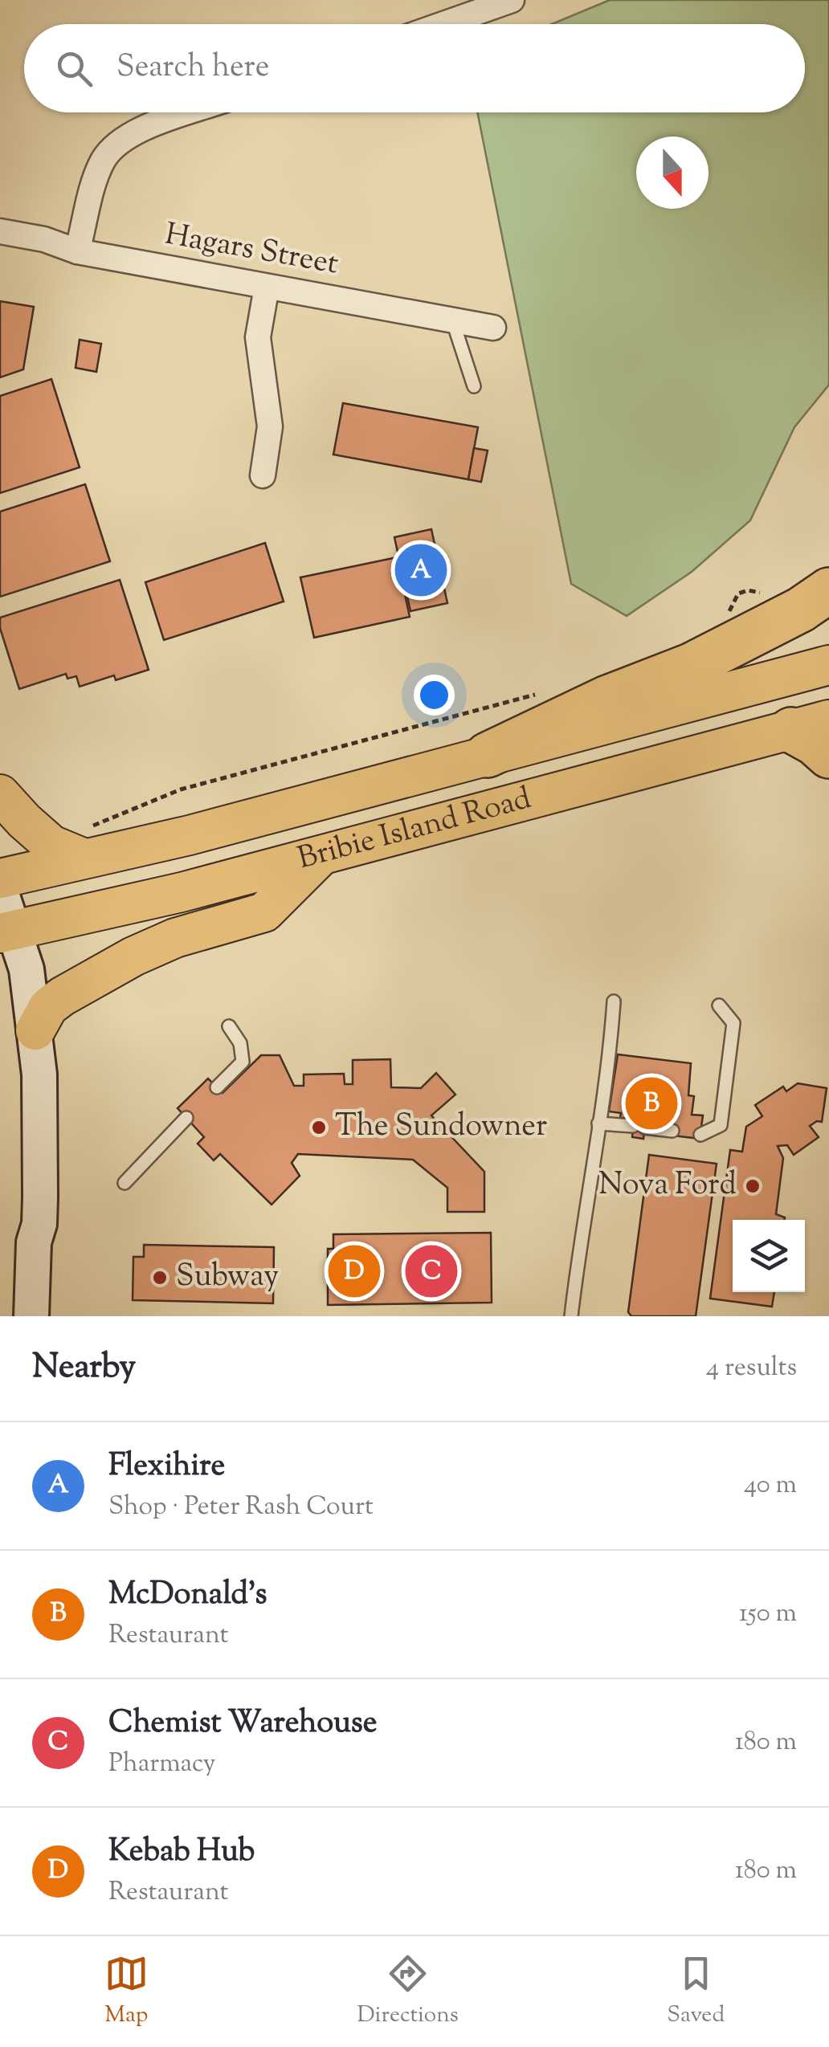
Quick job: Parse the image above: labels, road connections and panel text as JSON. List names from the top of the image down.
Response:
{
  "streets": {
    "main road": ["Bribie Island Road"],
    "street": ["Hagars Street"]
  },
  "places": ["The Sundowner", "Nova Ford", "Subway"],
  "north": "bottom",
  "page": {
    "search": "Search here",
    "pins": [
      "A",
      "B",
      "C",
      "D"
    ],
    "heading": ["Nearby", "4 results"],
    "list": [
      {
        "mark": "A",
        "name": "Flexihire",
        "note": "Shop · Peter Rash Court",
        "value": "40 m"
      },
      {
        "mark": "B",
        "name": "McDonald's",
        "note": "Restaurant",
        "value": "150 m"
      },
      {
        "mark": "C",
        "name": "Chemist Warehouse",
        "note": "Pharmacy",
        "value": "180 m"
      },
      {
        "mark": "D",
        "name": "Kebab Hub",
        "note": "Restaurant",
        "value": "180 m"
      }
    ],
    "nav": ["Map", "Directions", "Saved"]
  }
}
